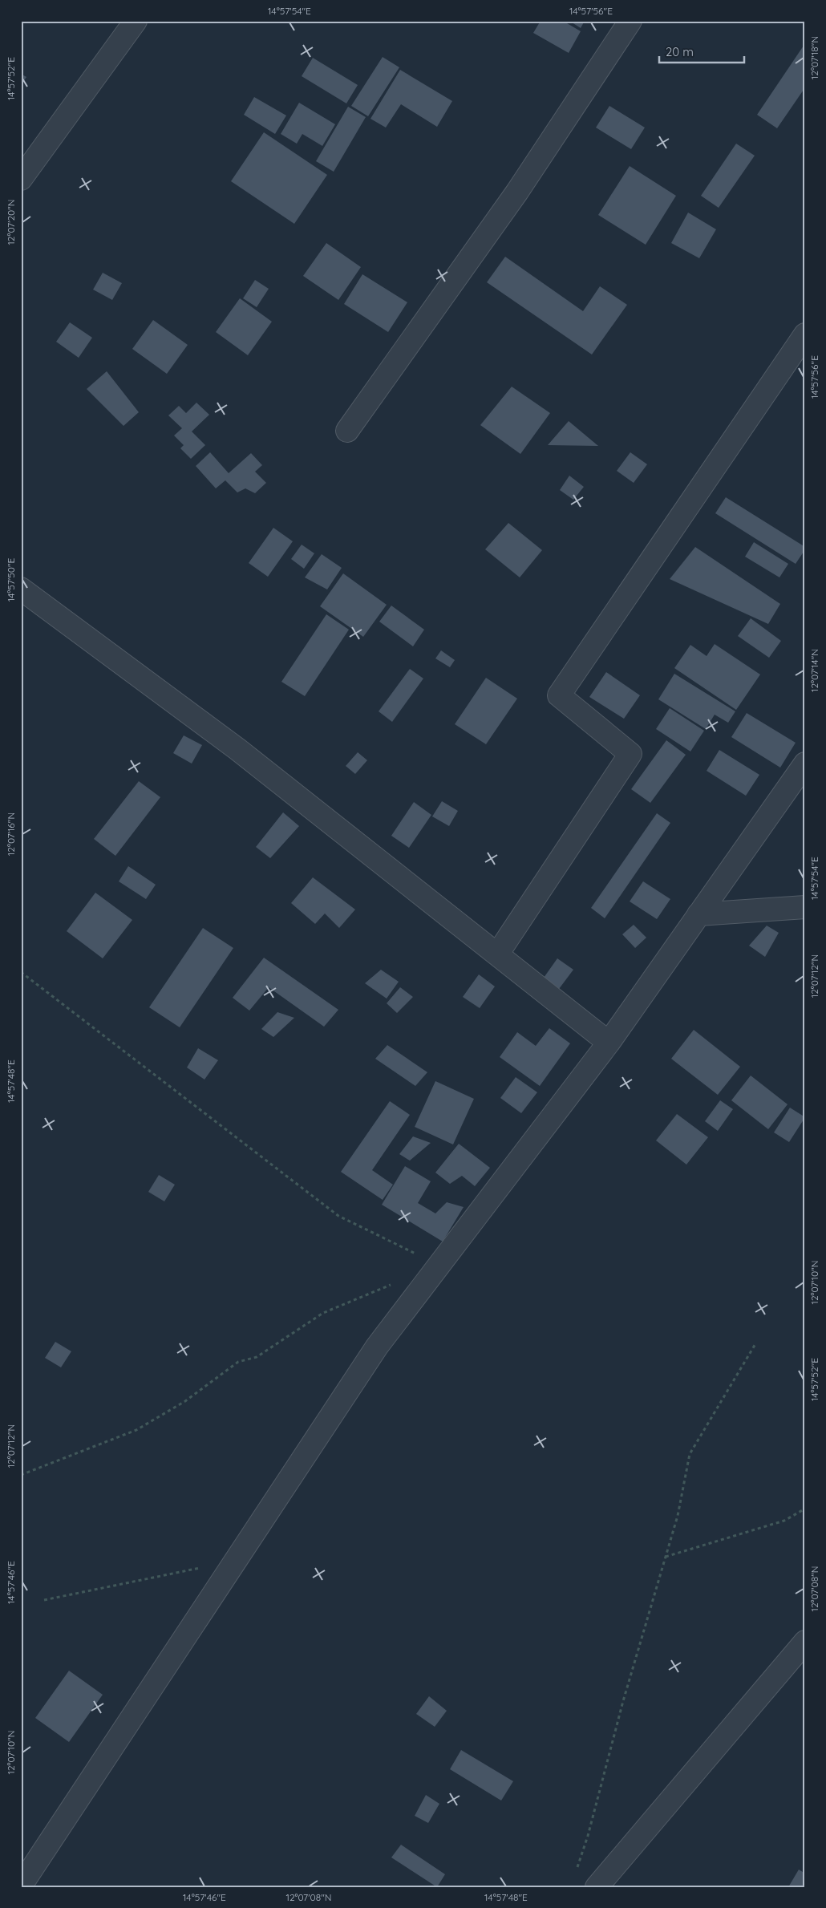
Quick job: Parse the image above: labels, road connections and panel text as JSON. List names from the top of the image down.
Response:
{
  "scale_bar": "20 m",
  "coordinates": [
    "14°57'54\"E",
    "14°57'56\"E",
    "12°07'18\"N",
    "14°57'52\"E",
    "12°07'20\"N",
    "14°57'50\"E",
    "12°07'14\"N",
    "12°07'16\"N",
    "12°07'12\"N",
    "14°57'48\"E",
    "12°07'10\"N",
    "14°57'46\"E",
    "12°07'08\"N"
  ]
}
